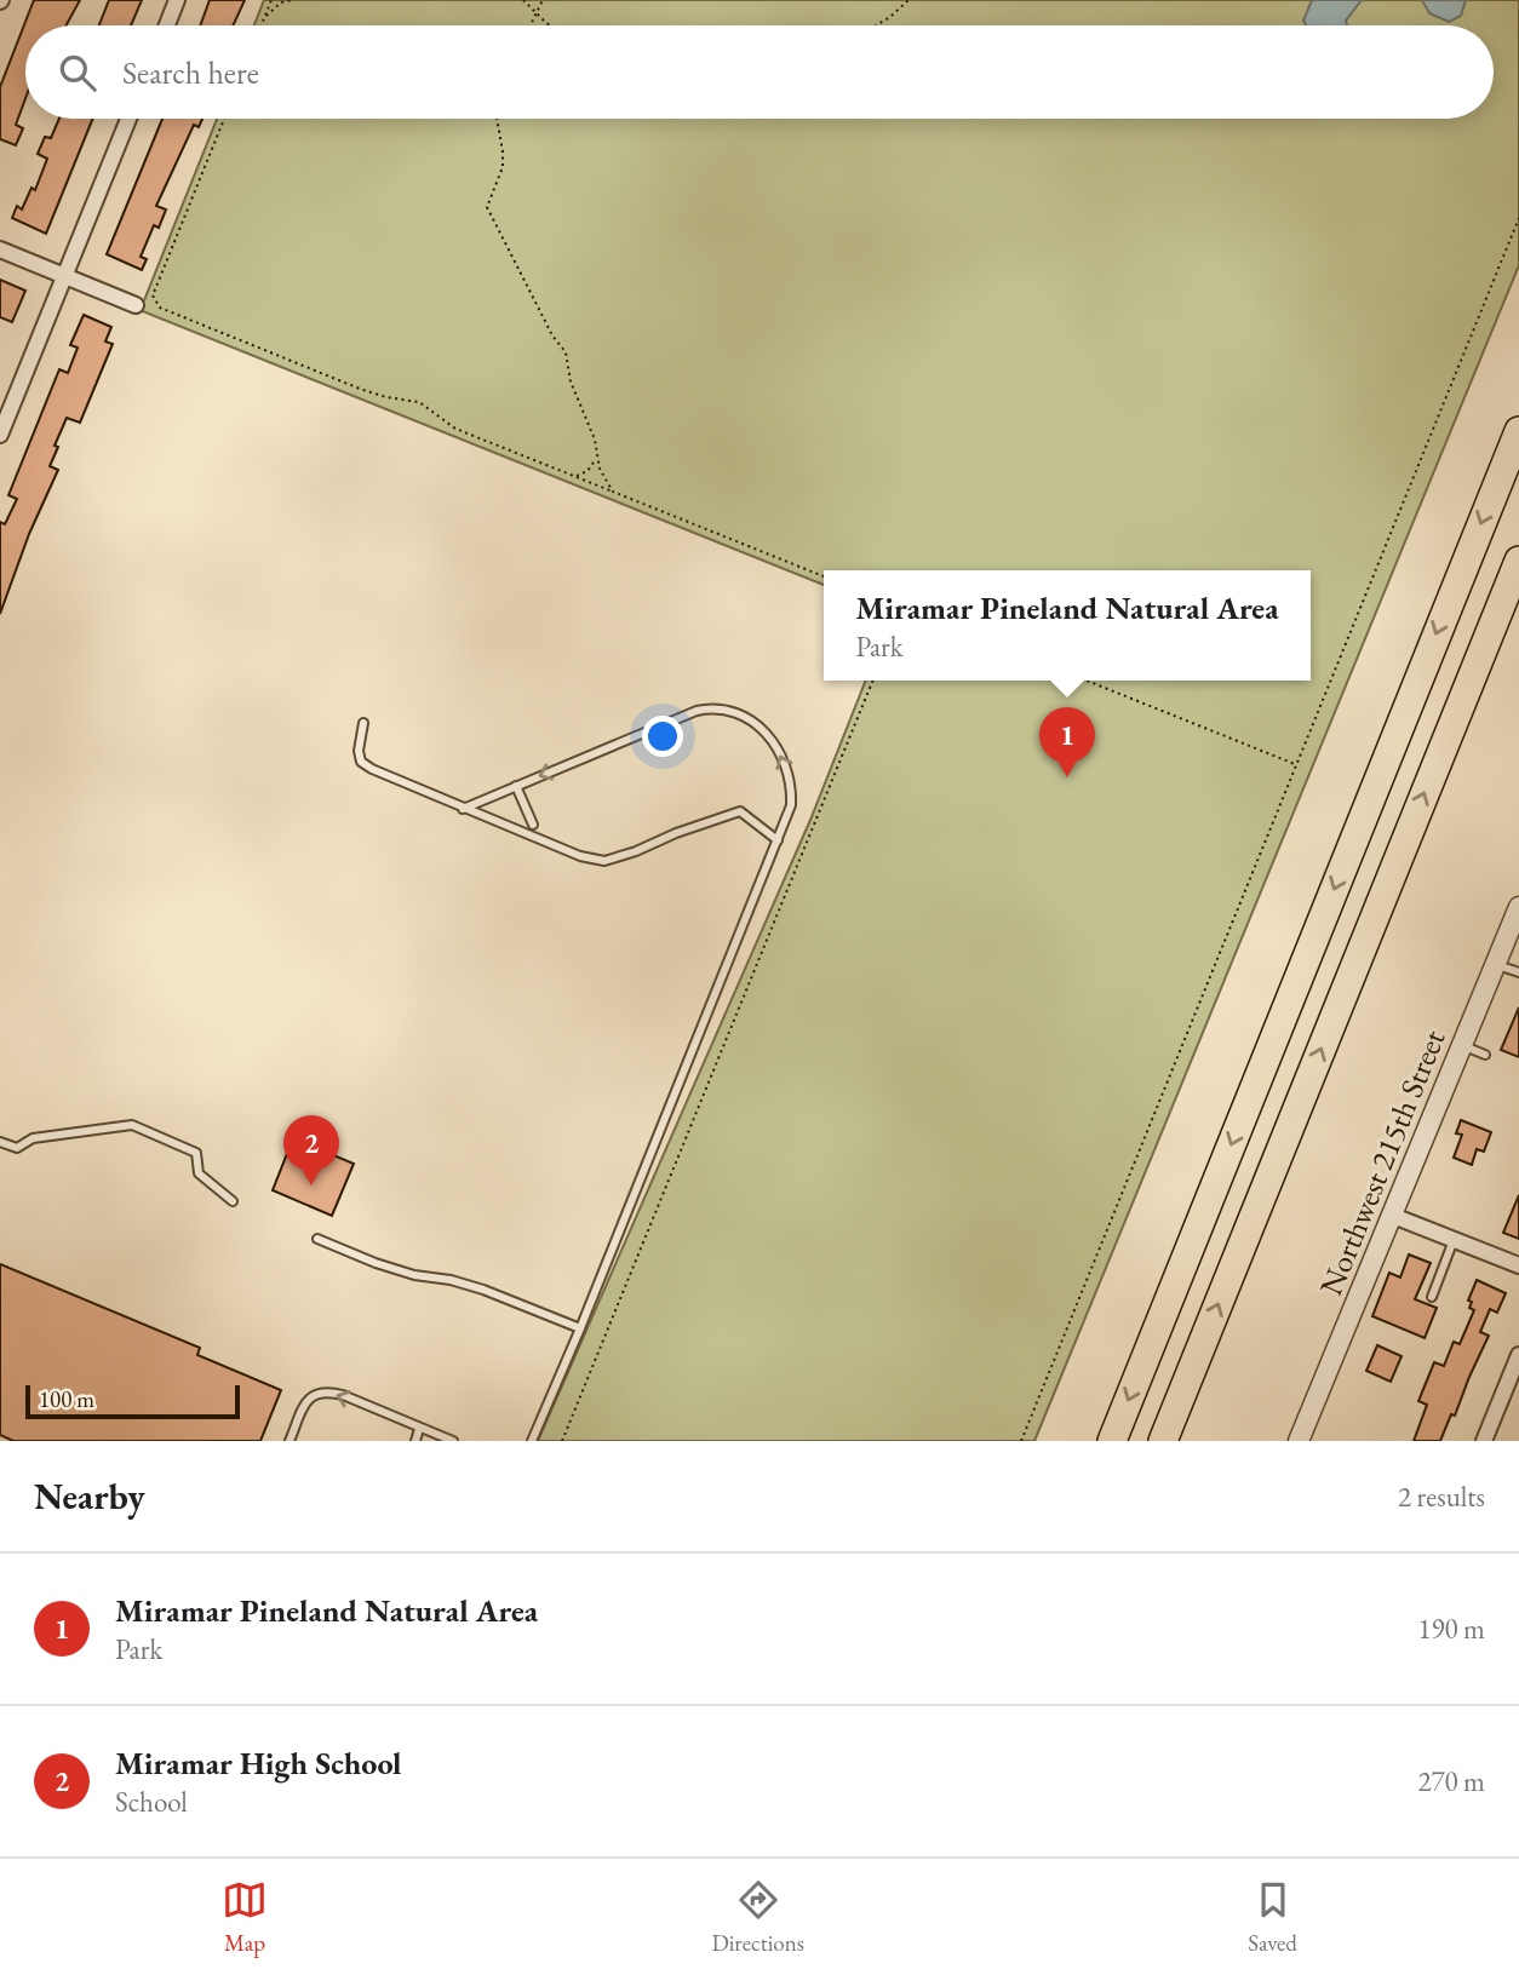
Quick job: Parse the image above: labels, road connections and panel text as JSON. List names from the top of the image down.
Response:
{
  "streets": {
    "street": ["Northwest 215th Street"]
  },
  "scale_bar": "100 m",
  "page": {
    "search": "Search here",
    "popup": ["Miramar Pineland Natural Area", "Park"],
    "pins": ["1", "2"],
    "scale": "100 m",
    "heading": ["Nearby", "2 results"],
    "list": [
      {
        "mark": "1",
        "name": "Miramar Pineland Natural Area",
        "note": "Park",
        "value": "190 m"
      },
      {
        "mark": "2",
        "name": "Miramar High School",
        "note": "School",
        "value": "270 m"
      }
    ],
    "nav": ["Map", "Directions", "Saved"]
  }
}
